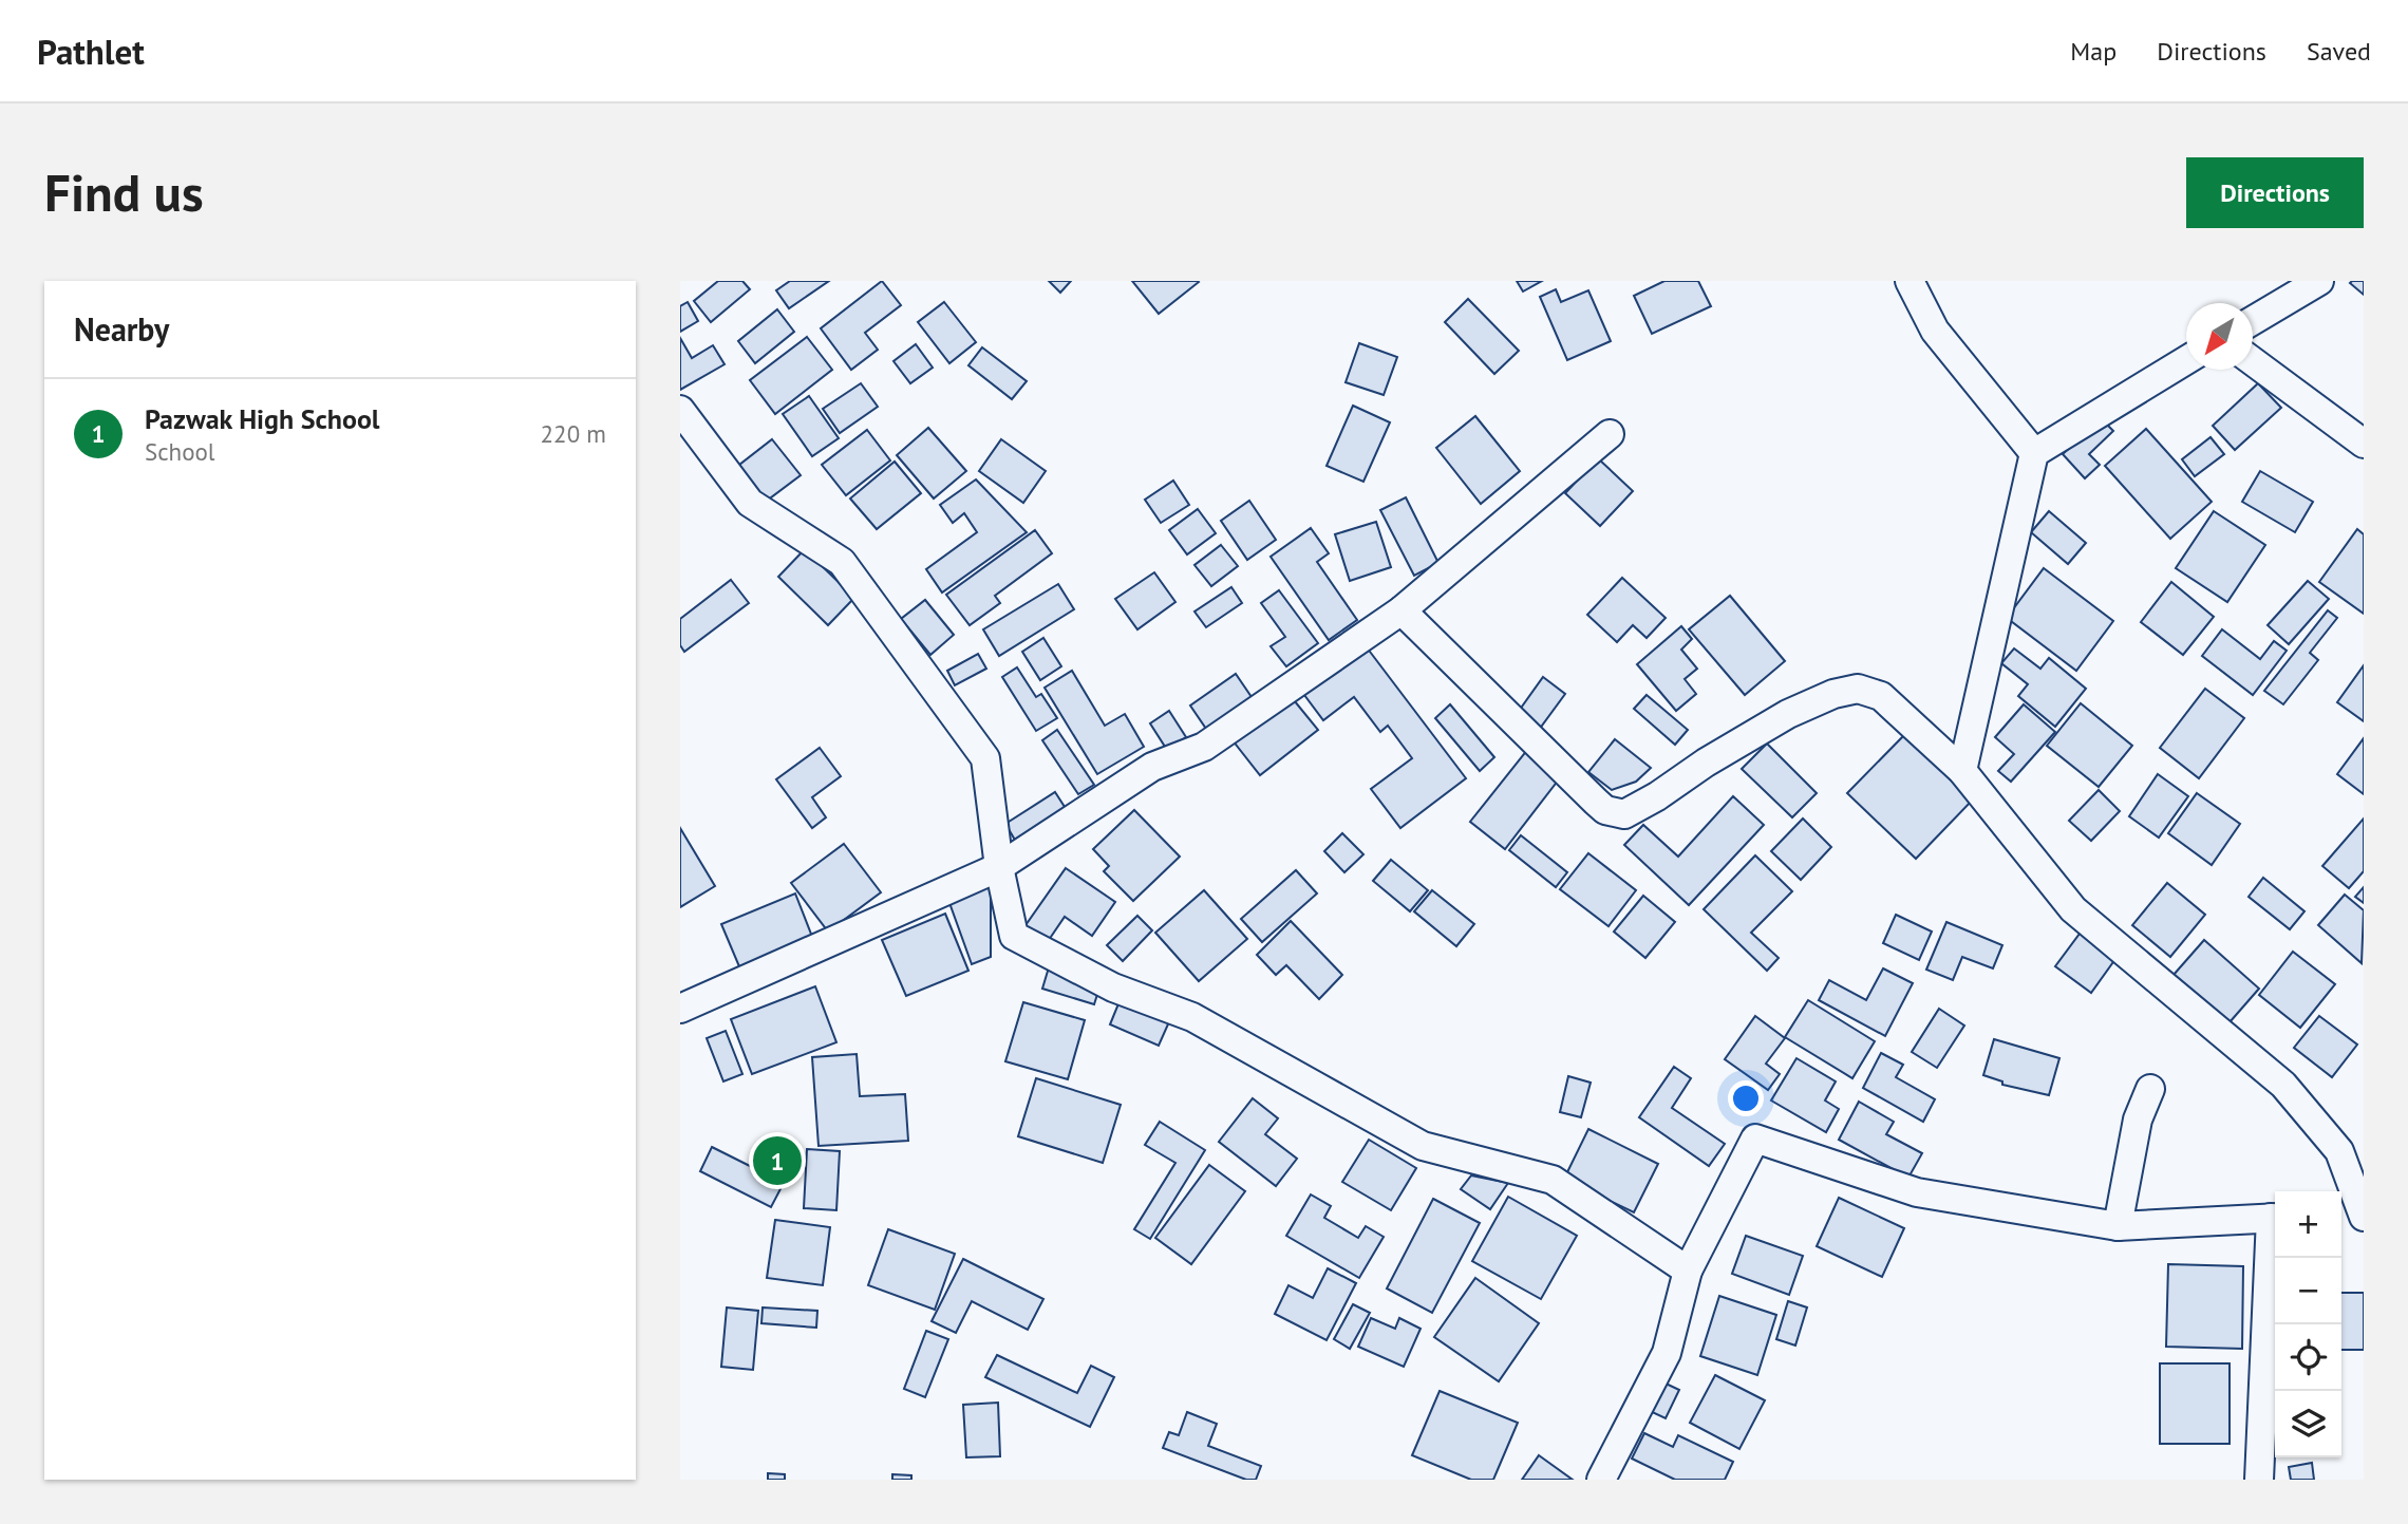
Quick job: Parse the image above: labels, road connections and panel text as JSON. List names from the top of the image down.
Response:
{
  "north": "bottom left",
  "page": {
    "header": "Pathlet",
    "nav": ["Map", "Directions", "Saved"],
    "buttons": "Directions",
    "title": "Find us",
    "heading": "Nearby",
    "list": [
      {
        "mark": "1",
        "name": "Pazwak High School",
        "note": "School",
        "value": "220 m"
      }
    ],
    "pins": "1",
    "map_buttons": ["+", "−"]
  }
}
